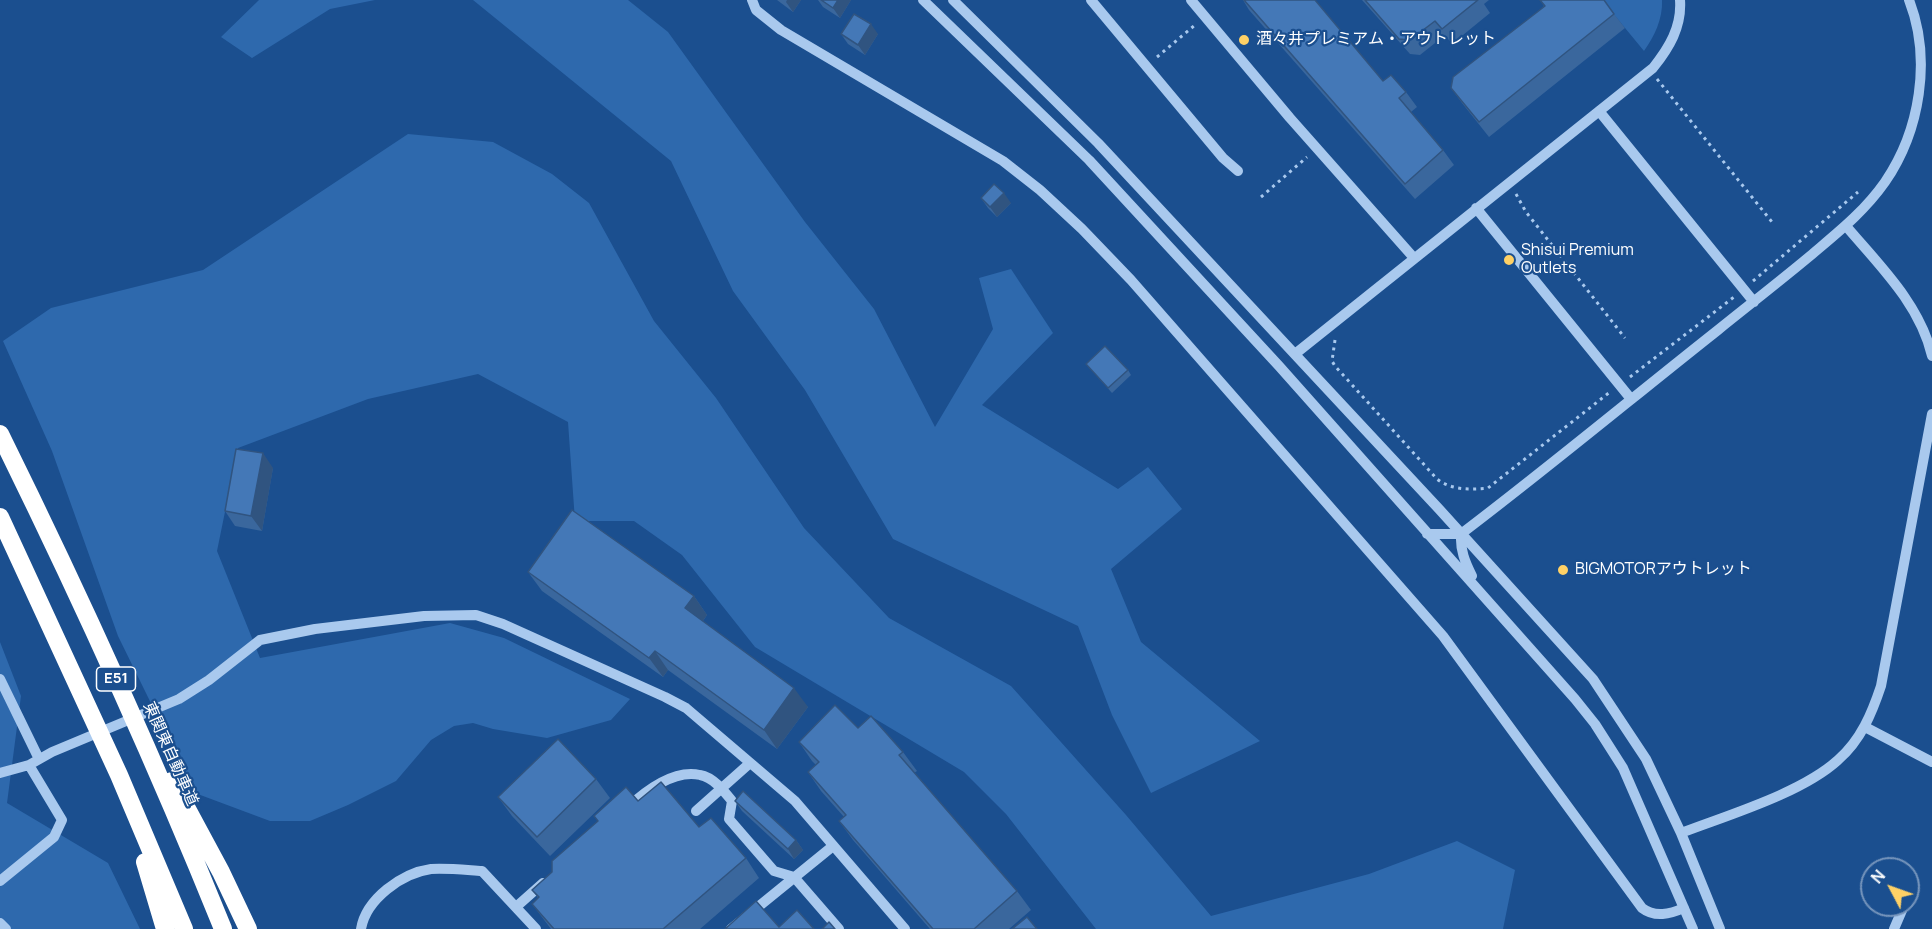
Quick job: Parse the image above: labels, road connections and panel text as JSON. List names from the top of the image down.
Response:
{
  "streets": {
    "highway": ["E51", "東関東自動車道"]
  },
  "places": ["酒々井プレミアム・アウトレット", "Shisui Premium Outlets", "BIGMOTORアウトレット"],
  "north": "top left"
}
